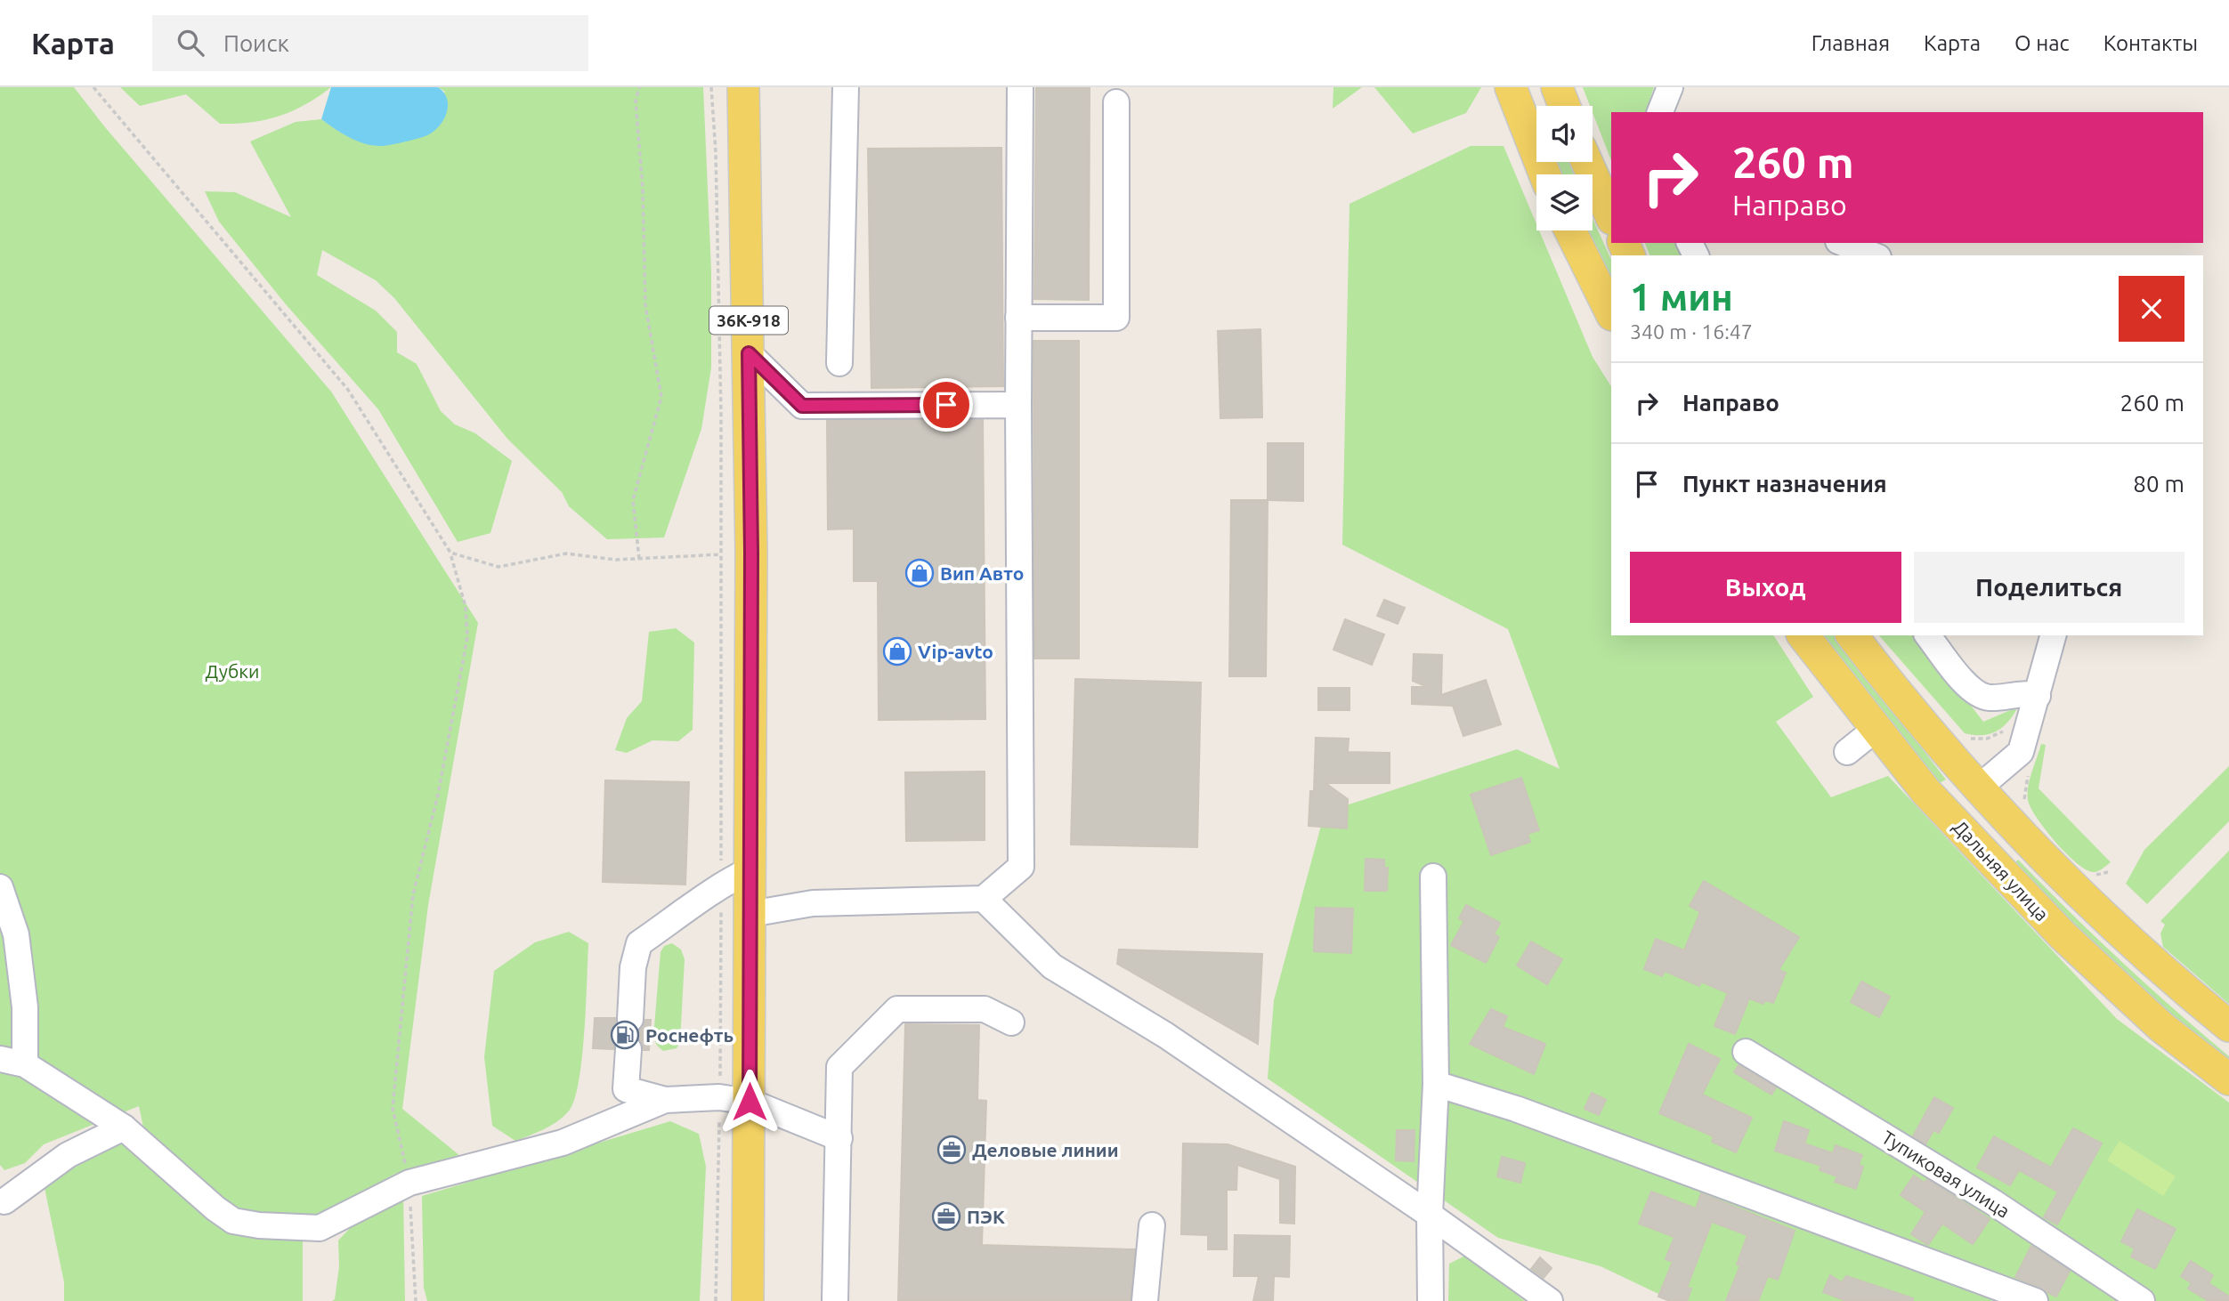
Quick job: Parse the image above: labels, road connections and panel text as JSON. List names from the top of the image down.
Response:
{
  "streets": {
    "main road": ["36К-918", "Дальняя улица"],
    "street": ["Тупиковая улица"]
  },
  "parks": ["Дубки"],
  "places": {
    "shop": ["Вип Авто", "Vip-avto"],
    "fuel station": ["Роснефть"],
    "office": ["Деловые линии", "ПЭК"]
  },
  "page": {
    "header": "Карта",
    "search": "Поиск",
    "nav": [
      "Главная",
      "Карта",
      "О нас",
      "Контакты"
    ],
    "turn": ["260 m", "Направо"],
    "heading": ["1 мин", "340 m · 16:47"],
    "list": [
      {
        "name": "Направо",
        "value": "260 m"
      },
      {
        "name": "Пункт назначения",
        "value": "80 m"
      }
    ],
    "buttons": ["Выход", "Поделиться"]
  }
}
